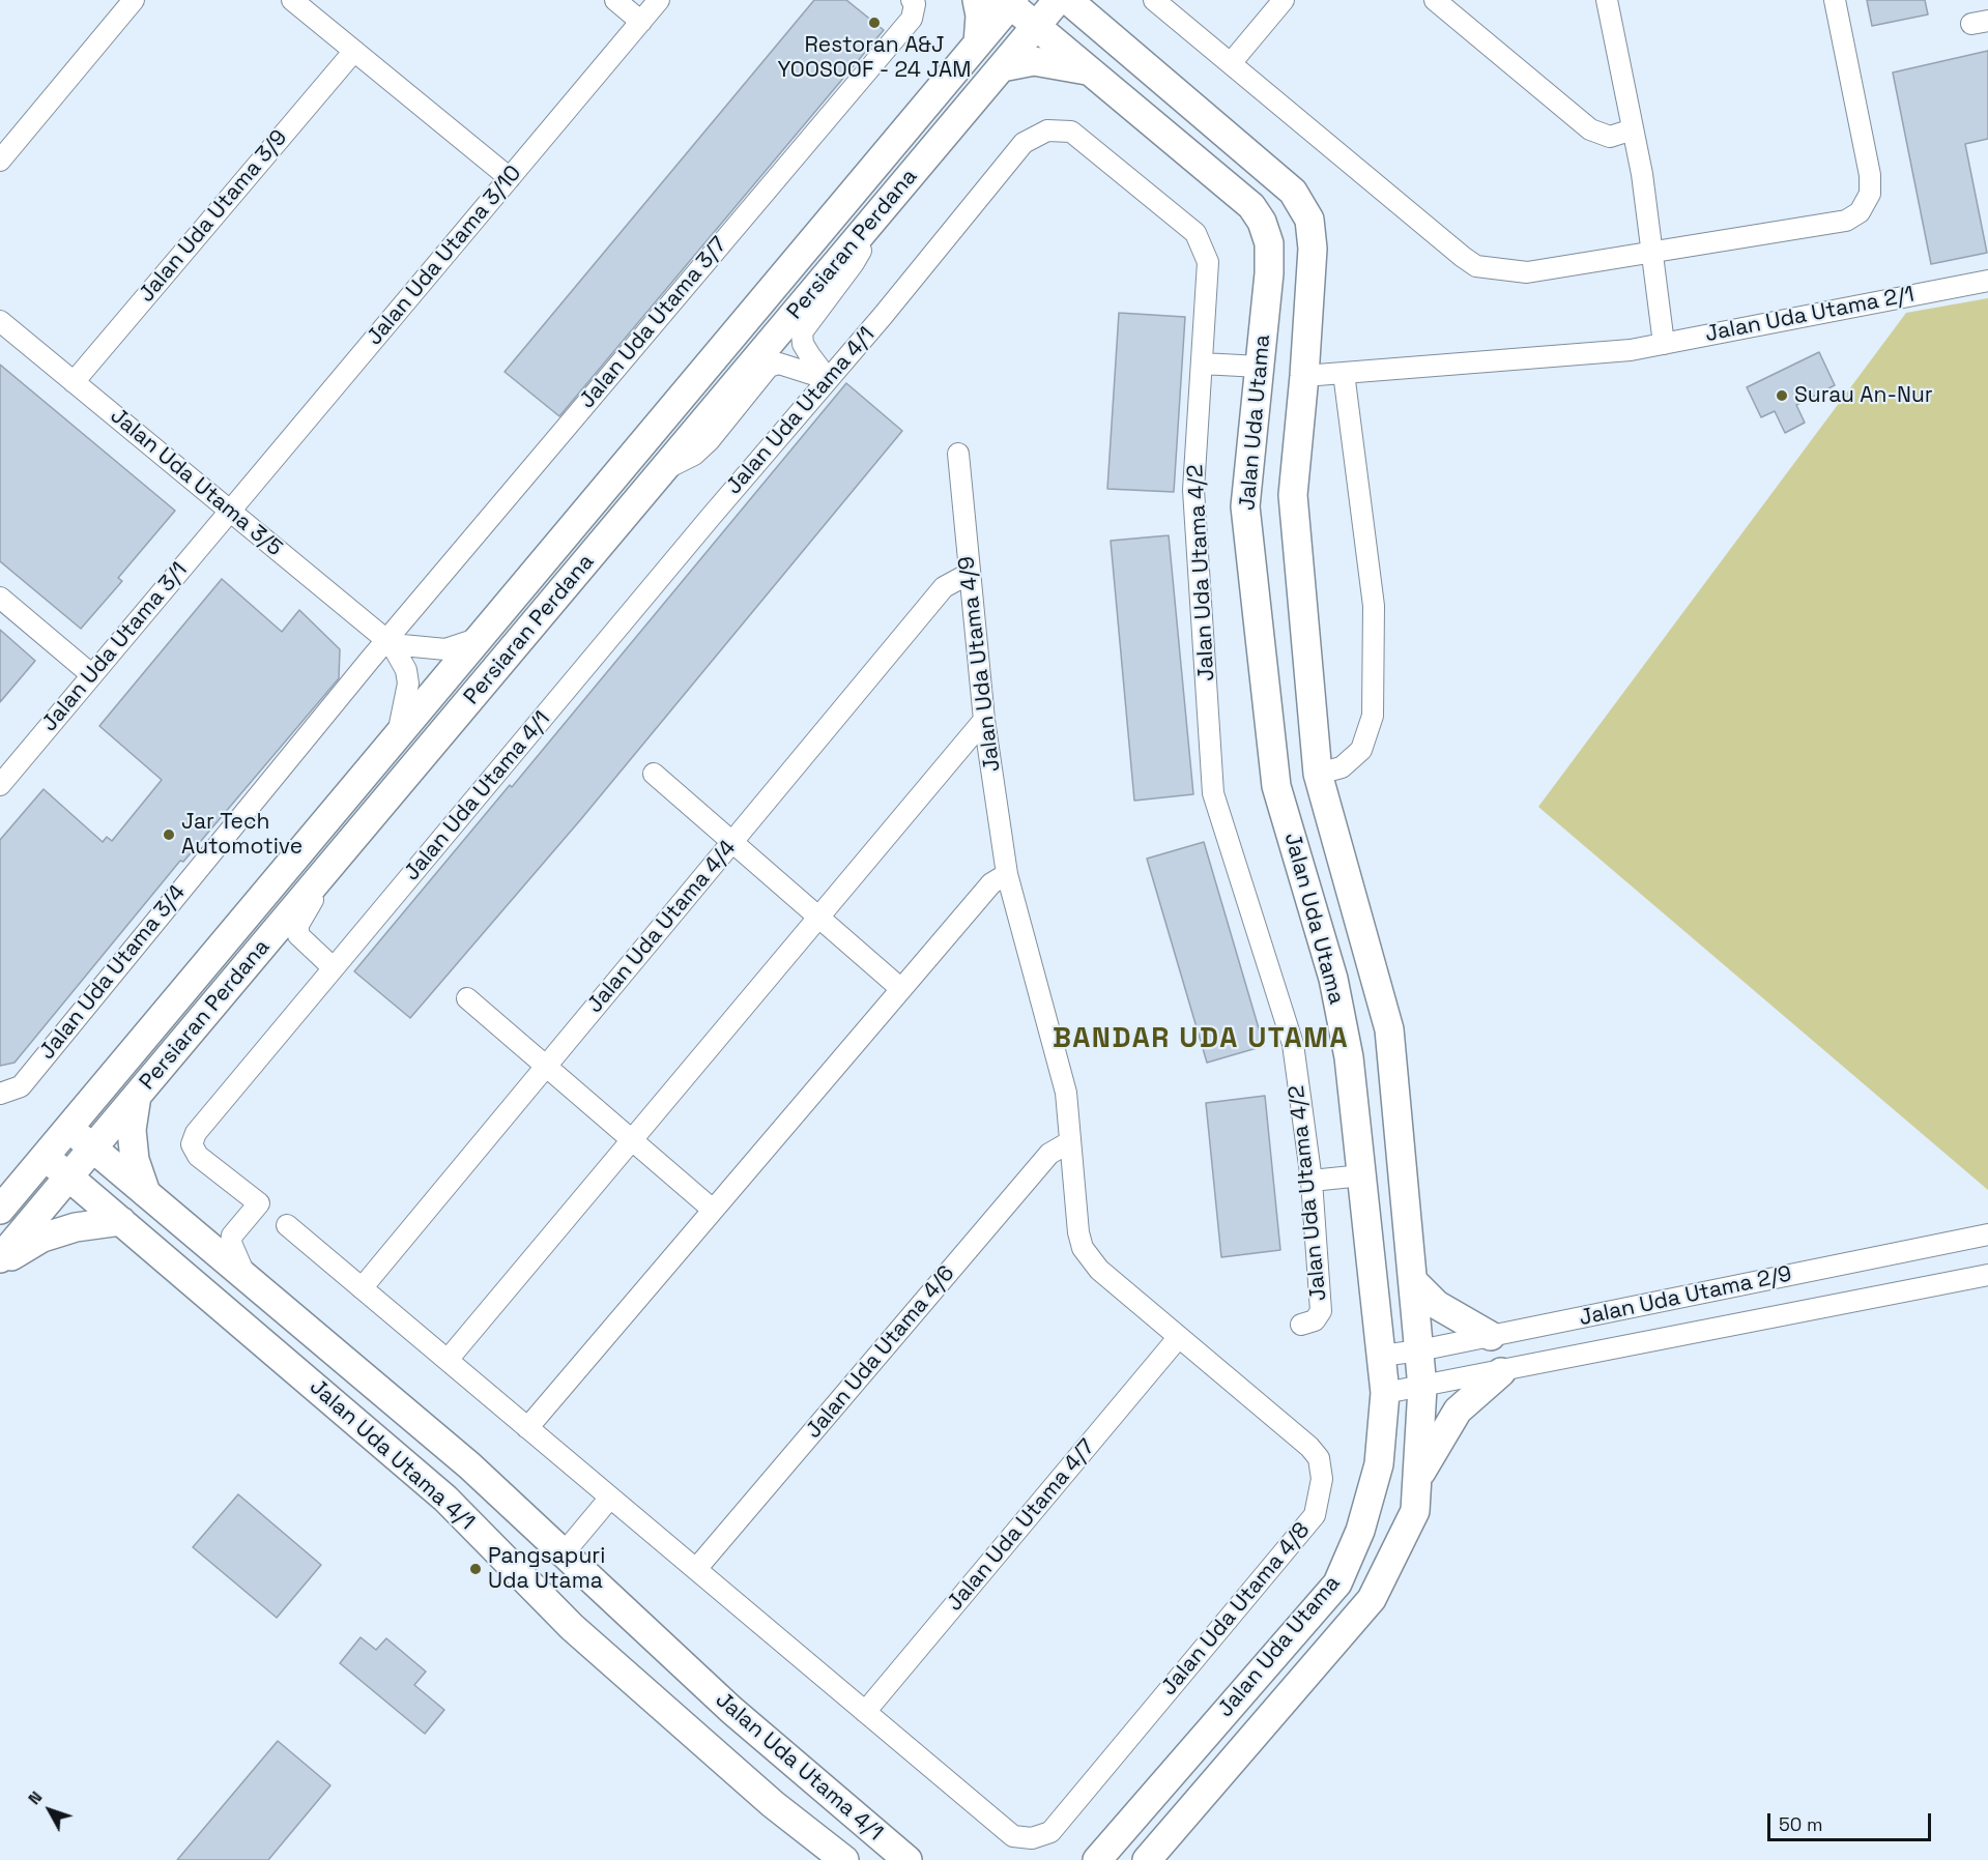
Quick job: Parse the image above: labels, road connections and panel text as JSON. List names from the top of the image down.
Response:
{
  "streets": {
    "street": [
      "Jalan Uda Utama 3/9",
      "Persiaran Perdana",
      "Jalan Uda Utama 3/10",
      "Jalan Uda Utama 2/1",
      "Jalan Uda Utama 3/7",
      "Jalan Uda Utama 4/1",
      "Jalan Uda Utama",
      "Jalan Uda Utama 3/5",
      "Jalan Uda Utama 4/2",
      "Jalan Uda Utama 3/1",
      "Jalan Uda Utama 4/9",
      "Jalan Uda Utama 4/4",
      "Jalan Uda Utama 3/4",
      "Jalan Uda Utama 2/9",
      "Jalan Uda Utama 4/6",
      "Jalan Uda Utama 4/7",
      "Jalan Uda Utama 4/8"
    ]
  },
  "crossings": [
    ["Jalan Uda Utama 3/9", "Jalan Uda Utama 3/5"],
    ["Persiaran Perdana", "Jalan Uda Utama 4/1"],
    ["Persiaran Perdana", "Jalan Uda Utama"],
    ["Jalan Uda Utama 3/10", "Jalan Uda Utama 3/5"],
    ["Jalan Uda Utama 3/10", "Jalan Uda Utama 3/1"],
    ["Jalan Uda Utama 2/1", "Jalan Uda Utama"],
    ["Jalan Uda Utama 3/7", "Jalan Uda Utama 3/5"],
    ["Jalan Uda Utama 3/7", "Jalan Uda Utama 3/4"],
    ["Jalan Uda Utama 4/1", "Jalan Uda Utama 4/2"],
    ["Jalan Uda Utama", "Jalan Uda Utama 2/9"],
    ["Jalan Uda Utama 3/5", "Jalan Uda Utama 3/1"],
    ["Jalan Uda Utama 3/5", "Jalan Uda Utama 3/4"],
    ["Jalan Uda Utama 4/9", "Jalan Uda Utama 4/4"],
    ["Jalan Uda Utama 4/9", "Jalan Uda Utama 4/6"],
    ["Jalan Uda Utama 4/9", "Jalan Uda Utama 4/7"],
    ["Jalan Uda Utama 4/9", "Jalan Uda Utama 4/8"],
    ["Jalan Uda Utama 4/7", "Jalan Uda Utama 4/8"]
  ],
  "districts": ["BANDAR UDA UTAMA"],
  "places": [
    "Restoran A&J YOOSOOF - 24 JAM",
    "Surau An-Nur",
    "Jar Tech Automotive",
    "Pangsapuri Uda Utama"
  ],
  "scale_bar": "50 m",
  "north": "top left"
}
